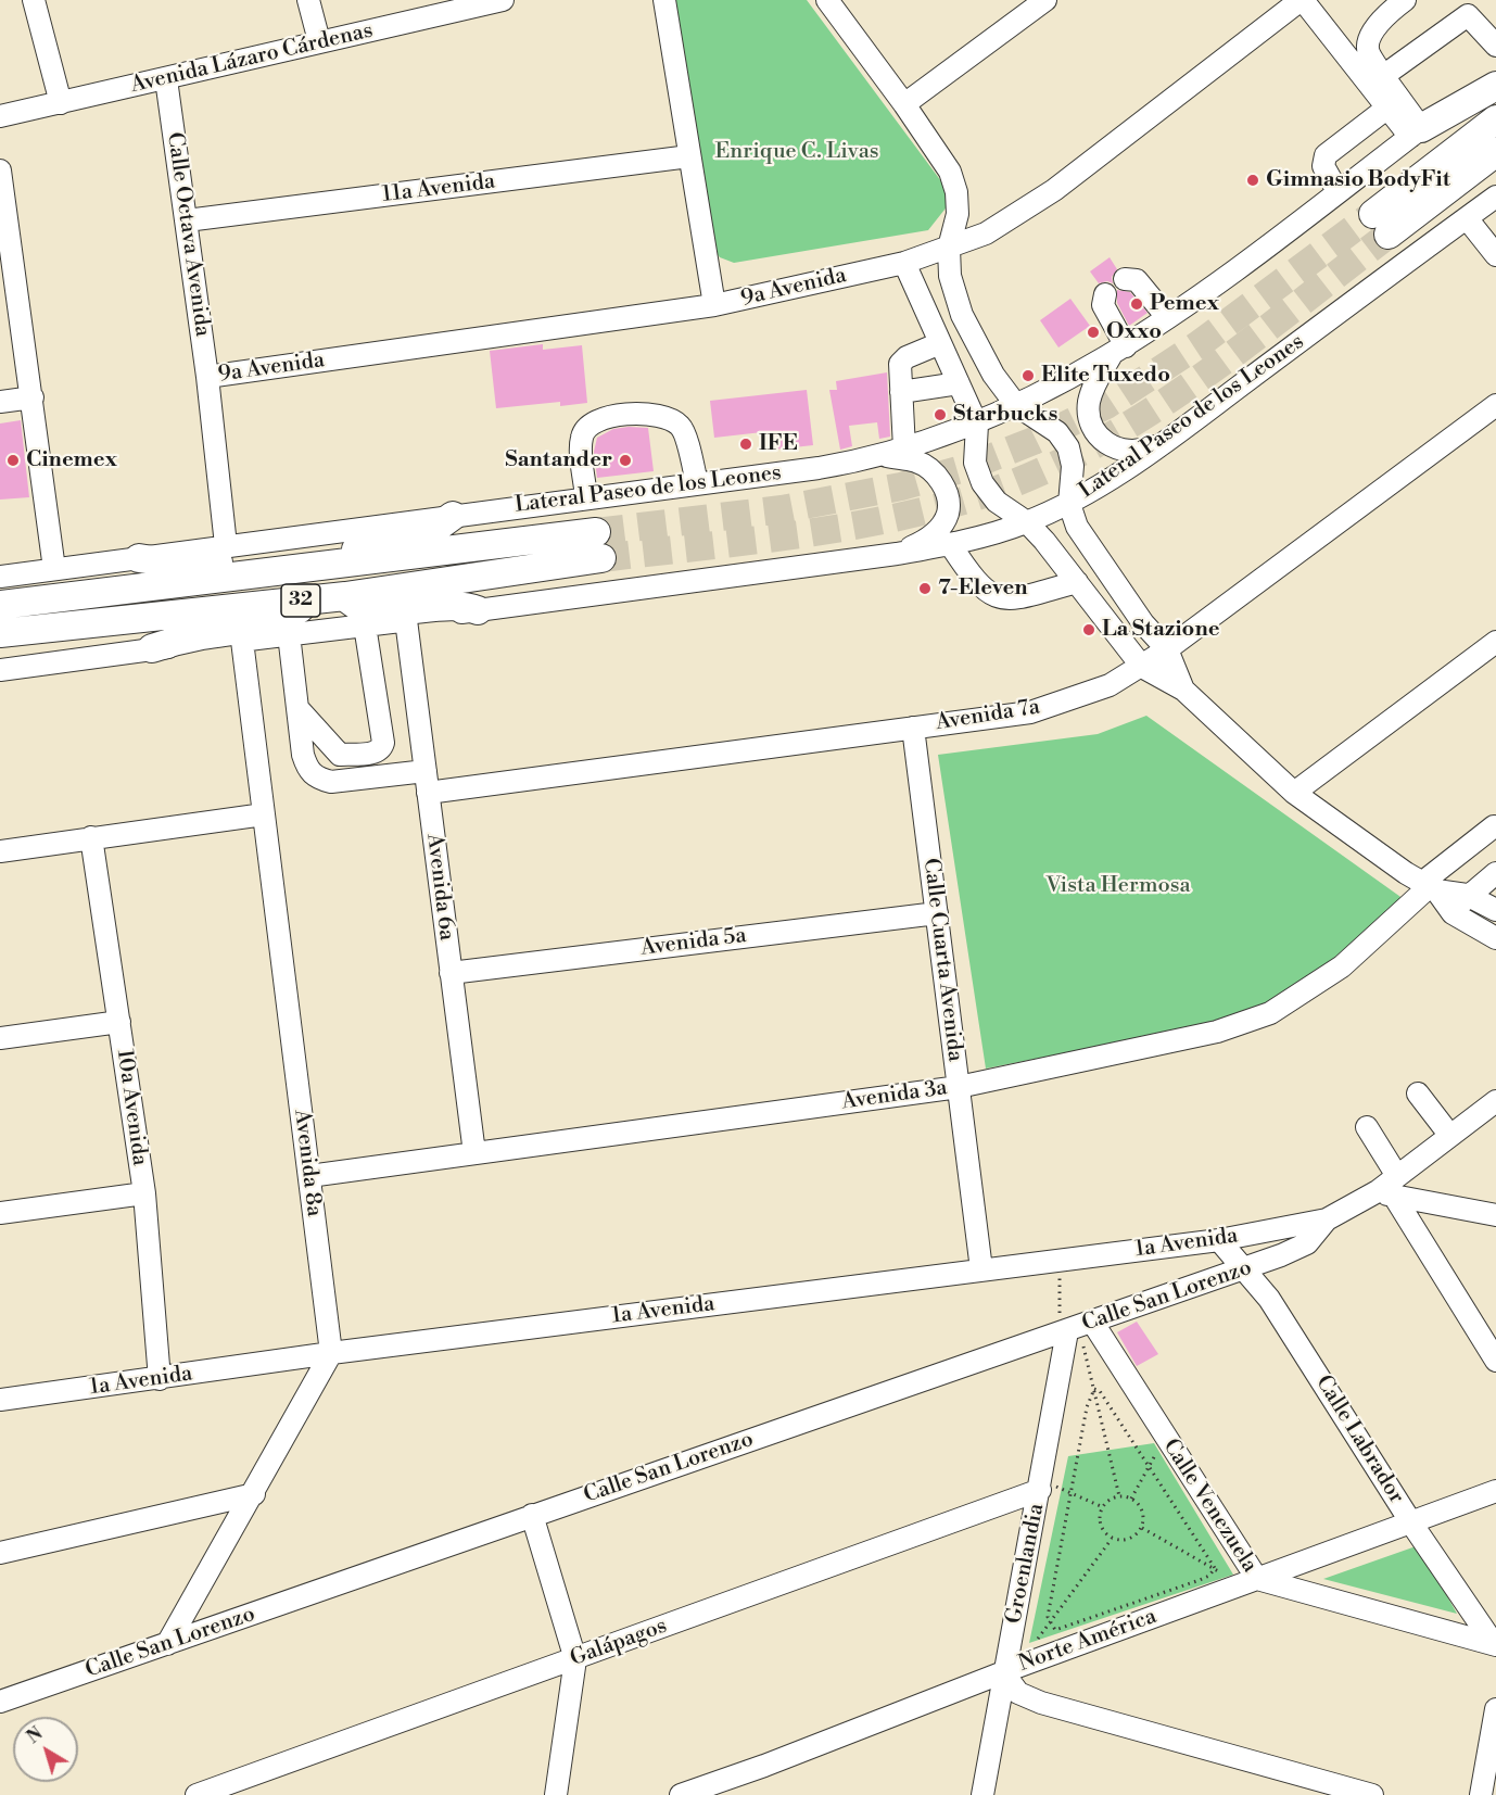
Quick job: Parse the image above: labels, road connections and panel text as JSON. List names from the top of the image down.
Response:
{
  "streets": {
    "main road": ["32"],
    "street": [
      "Avenida Lázaro Cárdenas",
      "11a Avenida",
      "Calle Octava Avenida",
      "9a Avenida",
      "Lateral Paseo de los Leones",
      "Avenida 7a",
      "Avenida 6a",
      "Avenida 5a",
      "Calle Cuarta Avenida",
      "Avenida 3a",
      "10a Avenida",
      "Avenida 8a",
      "1a Avenida",
      "Calle San Lorenzo",
      "Calle Labrador",
      "Calle Venezuela",
      "Groenlandia",
      "Norte América",
      "Galápagos"
    ]
  },
  "crossings": [
    ["Avenida Lázaro Cárdenas", "Calle Octava Avenida"],
    ["11a Avenida", "Calle Octava Avenida"],
    ["Calle Octava Avenida", "9a Avenida"],
    ["Calle Octava Avenida", "Lateral Paseo de los Leones"],
    ["Lateral Paseo de los Leones", "Avenida 6a"],
    ["Lateral Paseo de los Leones", "Avenida 8a"],
    ["Avenida 7a", "Avenida 6a"],
    ["Avenida 7a", "Calle Cuarta Avenida"],
    ["Avenida 6a", "Avenida 5a"],
    ["Avenida 6a", "Avenida 3a"],
    ["Avenida 5a", "Calle Cuarta Avenida"],
    ["Calle Cuarta Avenida", "Avenida 3a"],
    ["Calle Cuarta Avenida", "1a Avenida"],
    ["Avenida 3a", "Avenida 8a"],
    ["10a Avenida", "1a Avenida"],
    ["Avenida 8a", "1a Avenida"],
    ["1a Avenida", "Calle San Lorenzo"],
    ["1a Avenida", "Calle Labrador"],
    ["Calle San Lorenzo", "Calle Labrador"],
    ["Calle San Lorenzo", "Calle Venezuela"],
    ["Calle San Lorenzo", "Groenlandia"],
    ["Calle Labrador", "Calle Venezuela"],
    ["Calle Labrador", "Norte América"],
    ["Calle Venezuela", "Groenlandia"],
    ["Calle Venezuela", "Norte América"],
    ["Groenlandia", "Norte América"],
    ["Groenlandia", "Galápagos"]
  ],
  "parks": ["Enrique C. Livas", "Vista Hermosa"],
  "places": [
    "Gimnasio BodyFit",
    "Pemex",
    "Oxxo",
    "Elite Tuxedo",
    "Starbucks",
    "IFE",
    "Cinemex",
    "Santander",
    "7-Eleven",
    "La Stazione"
  ],
  "north": "top left"
}
